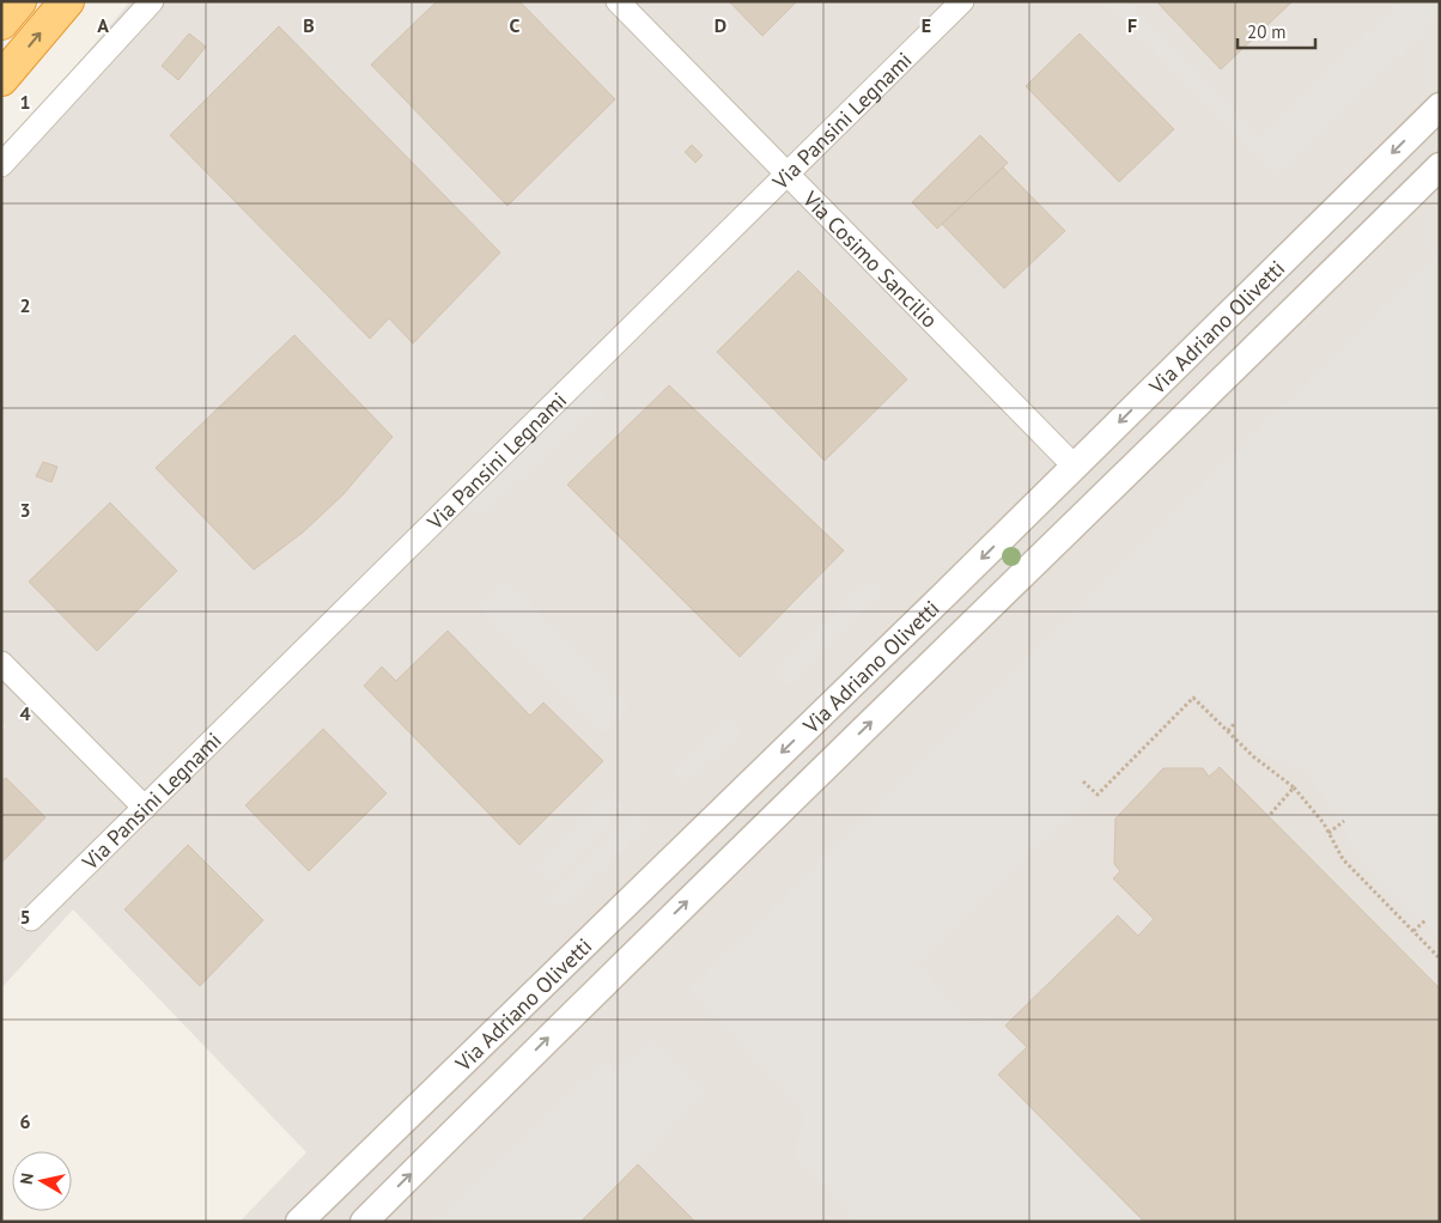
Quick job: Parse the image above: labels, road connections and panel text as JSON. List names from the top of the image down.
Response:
{
  "streets": {
    "street": ["Via Pansini Legnami", "Via Cosimo Sancilio", "Via Adriano Olivetti"]
  },
  "crossings": [
    ["Via Pansini Legnami", "Via Cosimo Sancilio"],
    ["Via Cosimo Sancilio", "Via Adriano Olivetti"]
  ],
  "scale_bar": "20 m",
  "north": "left",
  "grid": {
    "columns": [
      "A",
      "B",
      "C",
      "D",
      "E",
      "F"
    ],
    "rows": [
      "1",
      "2",
      "3",
      "4",
      "5",
      "6"
    ]
  }
}
